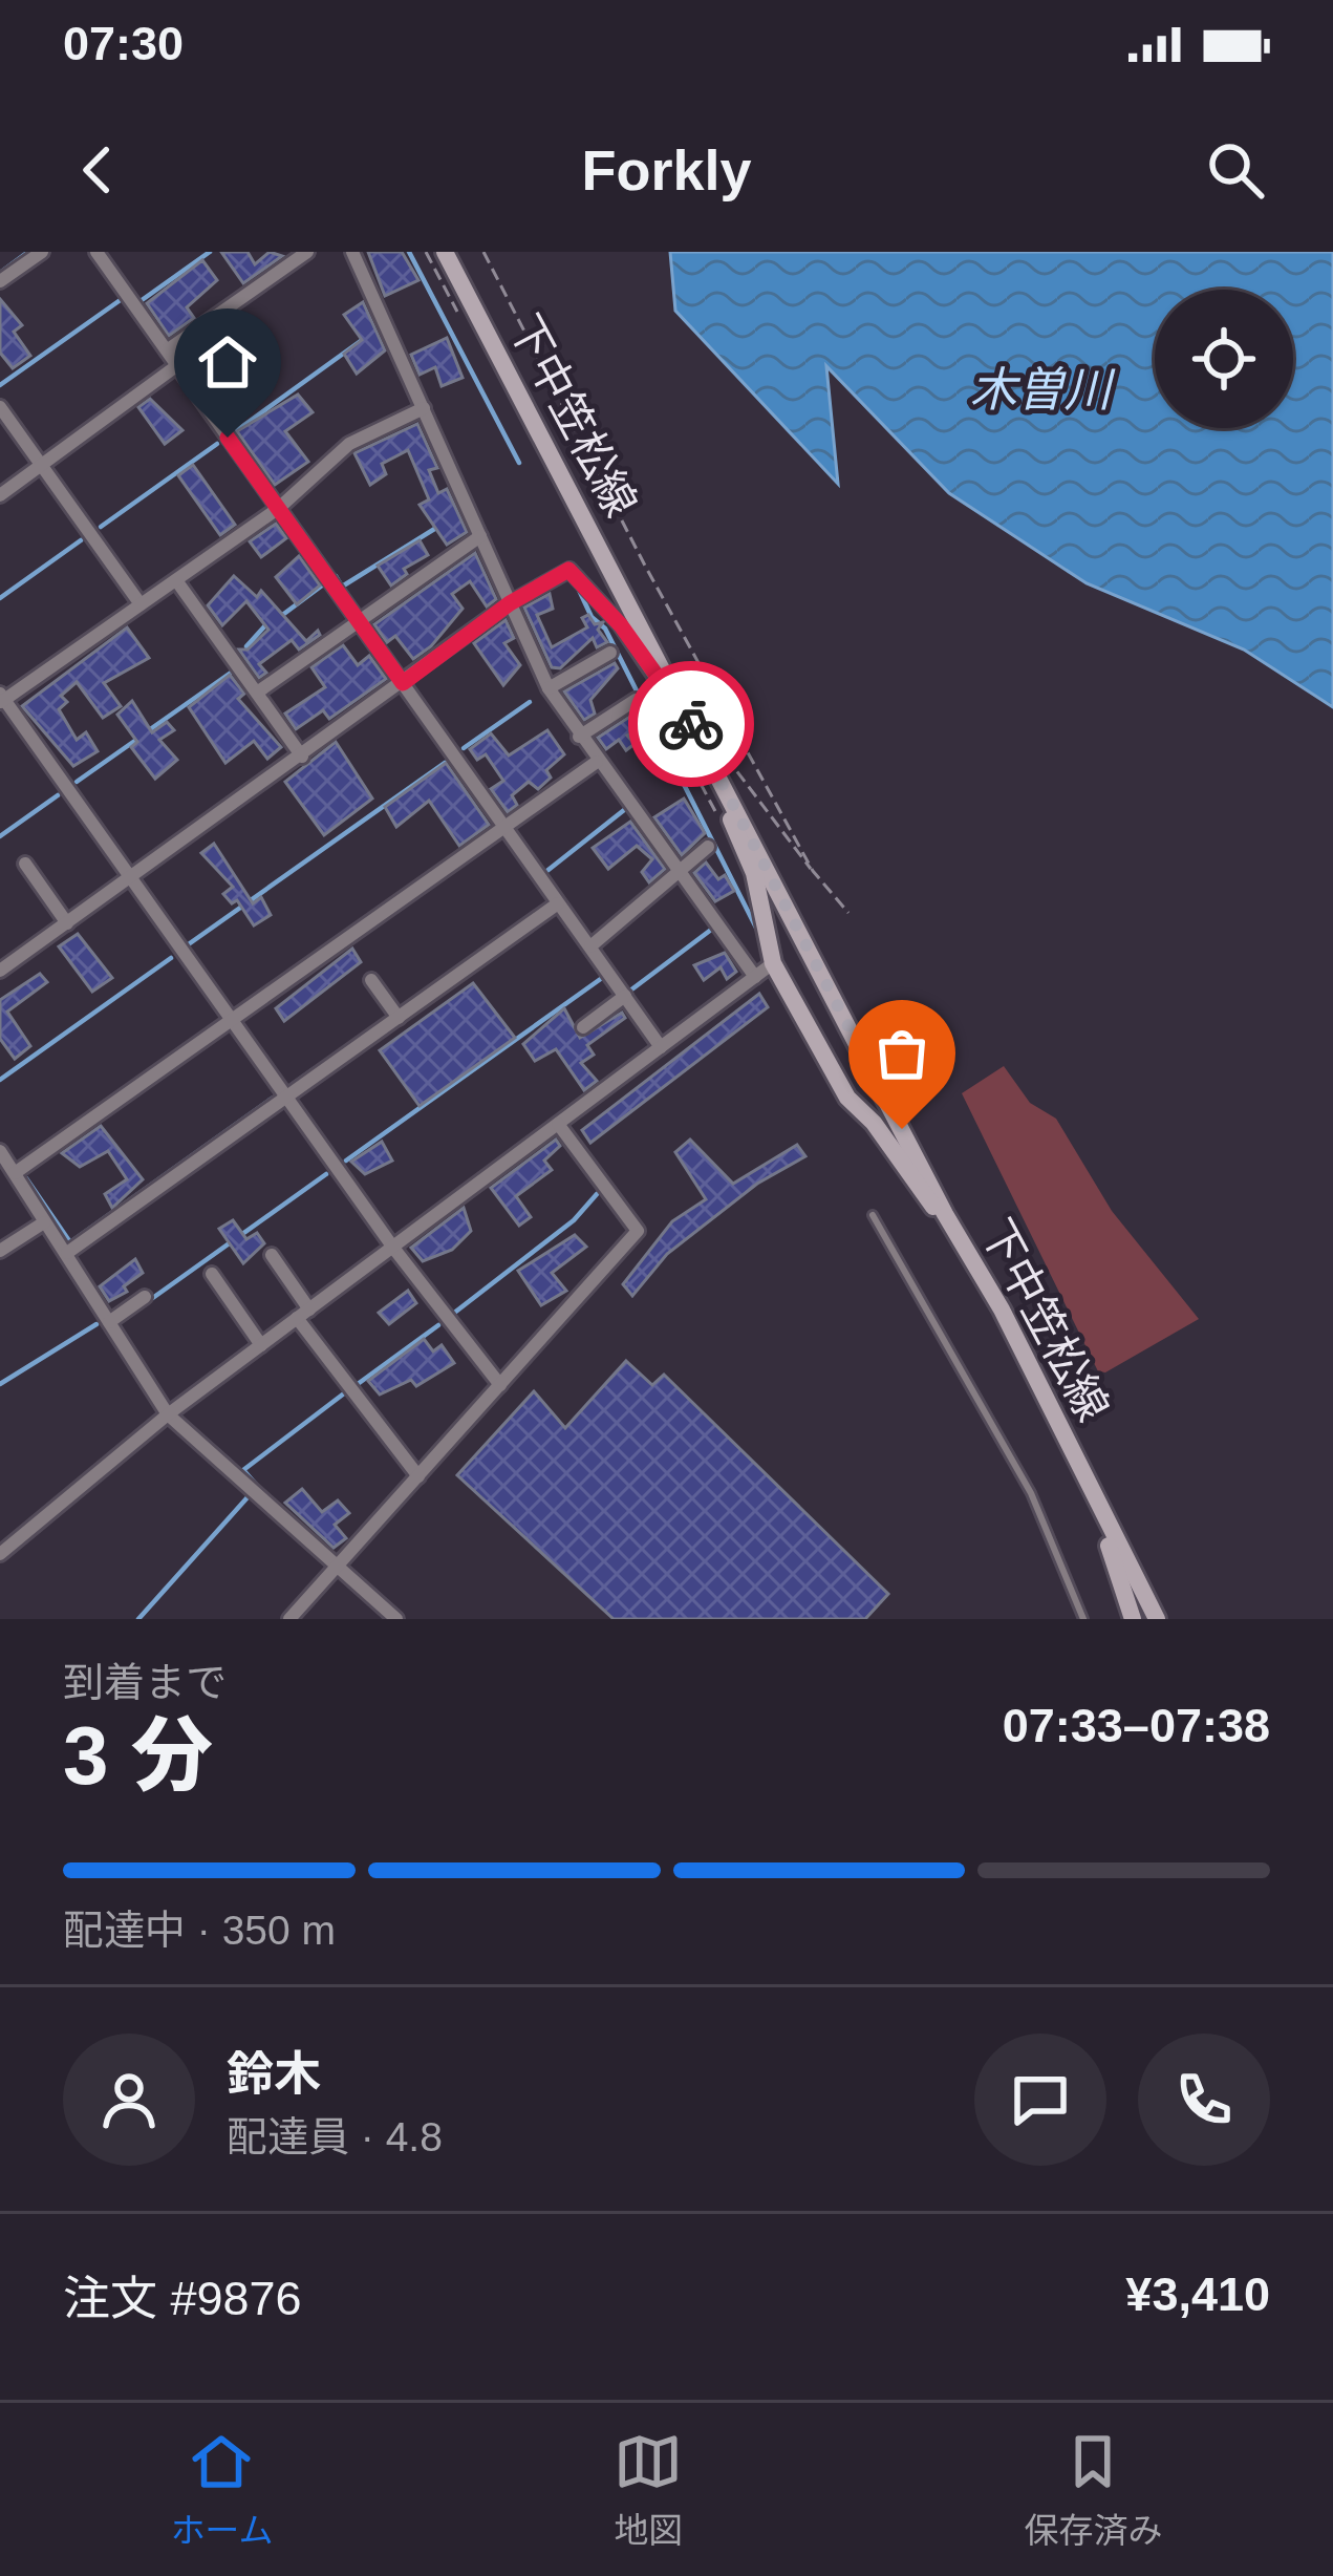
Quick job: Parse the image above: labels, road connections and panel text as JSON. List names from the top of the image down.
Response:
{
  "streets": {
    "main road": ["下中笠松線"]
  },
  "water": ["木曽川"],
  "page": {
    "status": "07:30",
    "header": "Forkly",
    "heading": ["3 分", "到着まで", "07:33–07:38"],
    "panel": [
      "鈴木",
      "配達員 · 4.8",
      "注文 #9876",
      "¥3,410"
    ],
    "bar": "配達中 · 350 m",
    "tabs": ["ホーム", "地図", "保存済み"]
  }
}
